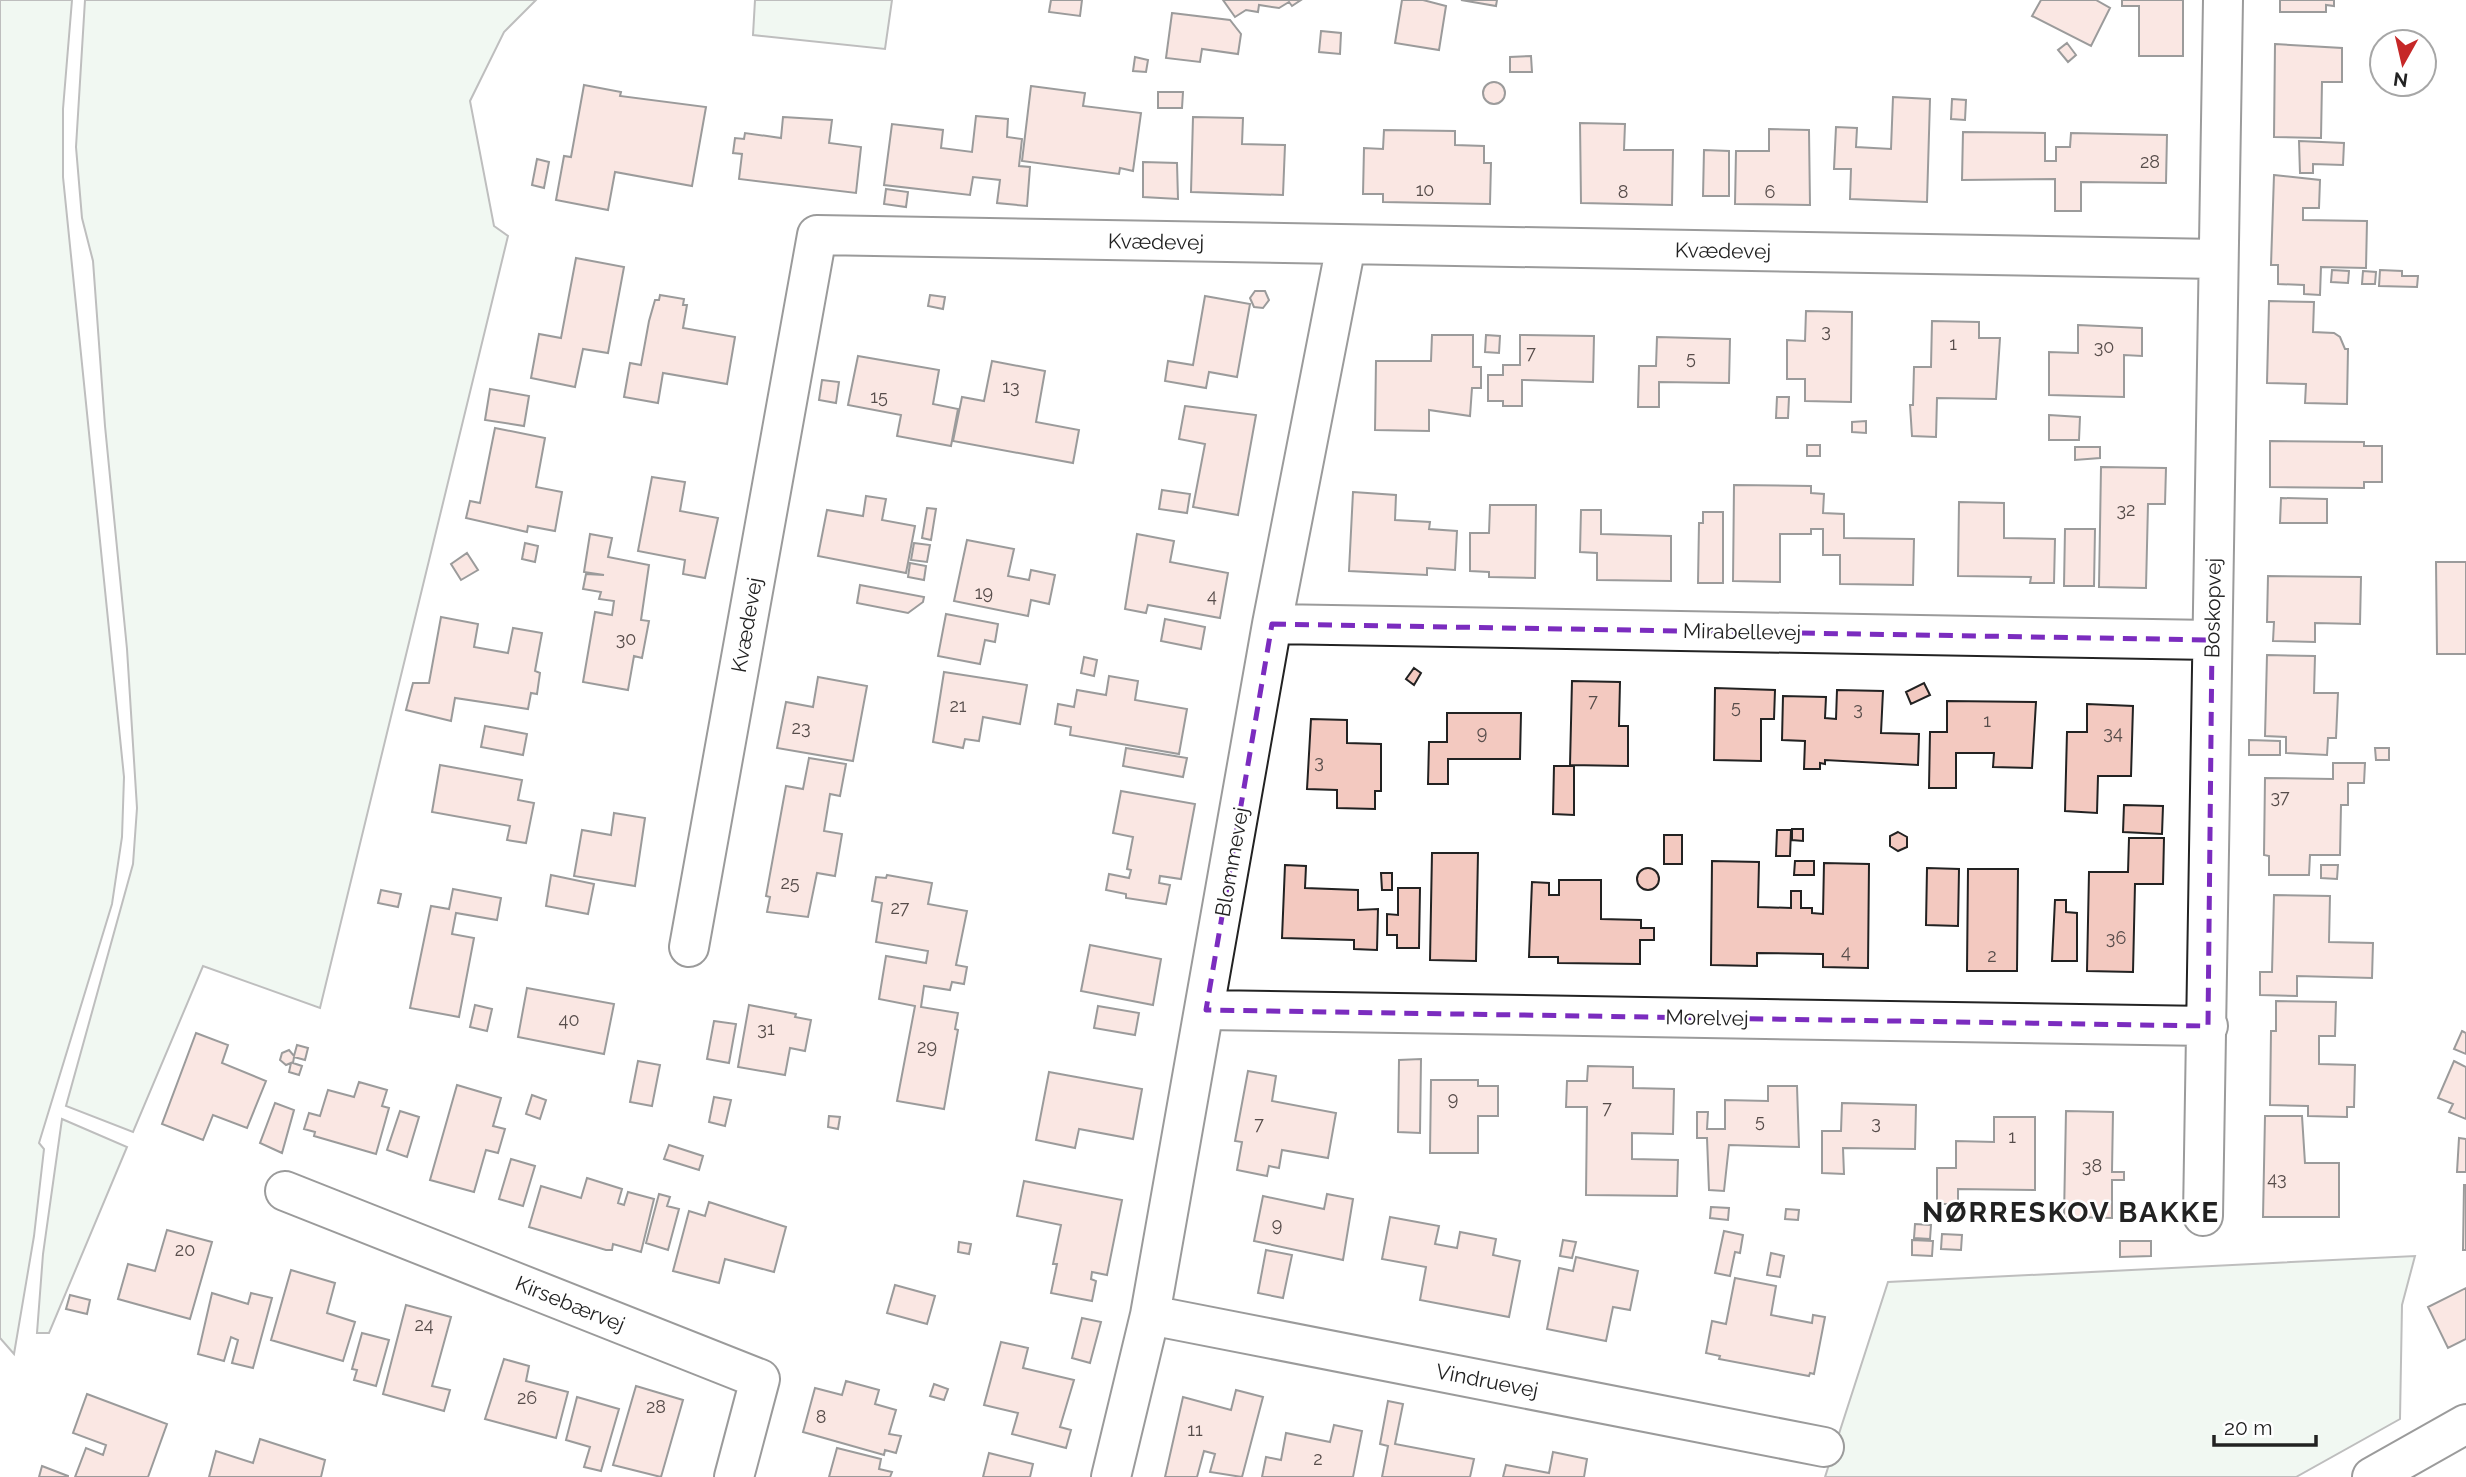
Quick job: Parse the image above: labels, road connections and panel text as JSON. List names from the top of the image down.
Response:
{
  "streets": {
    "street": [
      "Kvædevej",
      "Boskopvej",
      "Mirabellevej",
      "Blommevej",
      "Morelvej",
      "Kirsebærvej",
      "Vindruevej"
    ]
  },
  "crossings": [
    ["Kvædevej", "Boskopvej"],
    ["Kvædevej", "Blommevej"],
    ["Boskopvej", "Mirabellevej"],
    ["Boskopvej", "Morelvej"],
    ["Mirabellevej", "Blommevej"],
    ["Blommevej", "Morelvej"],
    ["Blommevej", "Vindruevej"]
  ],
  "districts": ["NØRRESKOV BAKKE"],
  "house_numbers": [
    "28",
    "10",
    "8",
    "6",
    "3",
    "1",
    "30",
    "7",
    "5",
    "13",
    "15",
    "32",
    "19",
    "4",
    "30",
    "7",
    "21",
    "5",
    "3",
    "1",
    "23",
    "9",
    "34",
    "3",
    "37",
    "25",
    "27",
    "36",
    "4",
    "2",
    "40",
    "31",
    "29",
    "9",
    "7",
    "5",
    "3",
    "7",
    "1",
    "38",
    "43",
    "9",
    "20",
    "24",
    "26",
    "28",
    "8",
    "11",
    "2"
  ],
  "scale_bar": "20 m",
  "north": "bottom"
}
